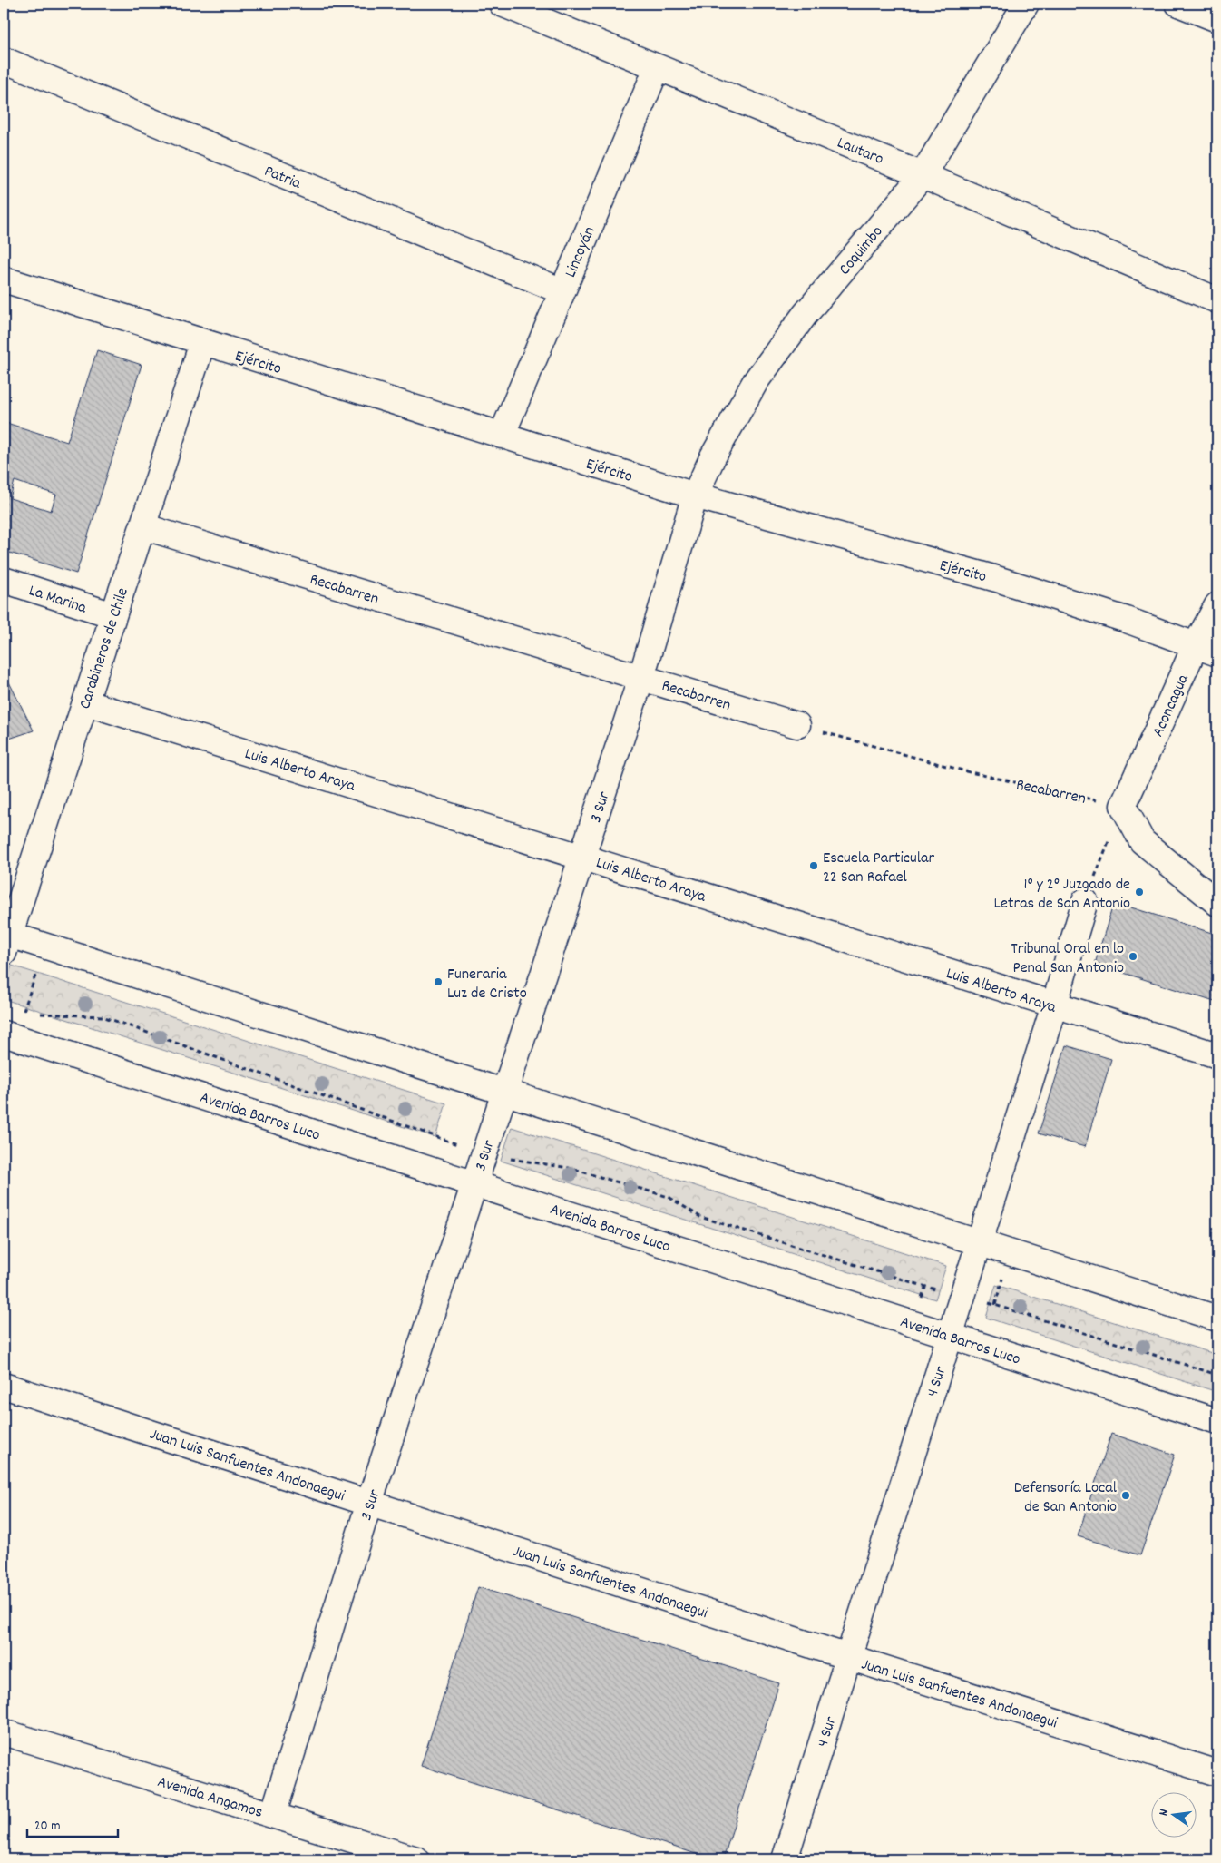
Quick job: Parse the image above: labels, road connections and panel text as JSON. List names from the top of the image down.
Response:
{
  "streets": {
    "street": [
      "Lautaro",
      "Patria",
      "Coquimbo",
      "Lincoyán",
      "Ejército",
      "Recabarren",
      "La Marina",
      "Carabineros de Chile",
      "Aconcagua",
      "Luis Alberto Araya",
      "3 Sur",
      "Avenida Barros Luco",
      "4 Sur",
      "Juan Luis Sanfuentes Andonaegui",
      "Avenida Angamos"
    ]
  },
  "crossings": [
    ["Lautaro", "Coquimbo"],
    ["Lautaro", "Lincoyán"],
    ["Patria", "Lincoyán"],
    ["Coquimbo", "Ejército"],
    ["Coquimbo", "3 Sur"],
    ["Lincoyán", "Ejército"],
    ["Ejército", "Carabineros de Chile"],
    ["Ejército", "Aconcagua"],
    ["Ejército", "3 Sur"],
    ["Recabarren", "Carabineros de Chile"],
    ["Recabarren", "Aconcagua"],
    ["Recabarren", "3 Sur"],
    ["La Marina", "Carabineros de Chile"],
    ["Carabineros de Chile", "Luis Alberto Araya"],
    ["Luis Alberto Araya", "3 Sur"],
    ["Luis Alberto Araya", "4 Sur"],
    ["3 Sur", "Avenida Barros Luco"],
    ["3 Sur", "Juan Luis Sanfuentes Andonaegui"],
    ["3 Sur", "Avenida Angamos"],
    ["Avenida Barros Luco", "4 Sur"],
    ["4 Sur", "Juan Luis Sanfuentes Andonaegui"]
  ],
  "places": [
    "Escuela Particular 22 San Rafael",
    "1° y 2° Juzgado de Letras de San Antonio",
    "Tribunal Oral en lo Penal San Antonio",
    "Funeraria Luz de Cristo",
    "Defensoría Local de San Antonio"
  ],
  "scale_bar": "20 m",
  "north": "left"
}
